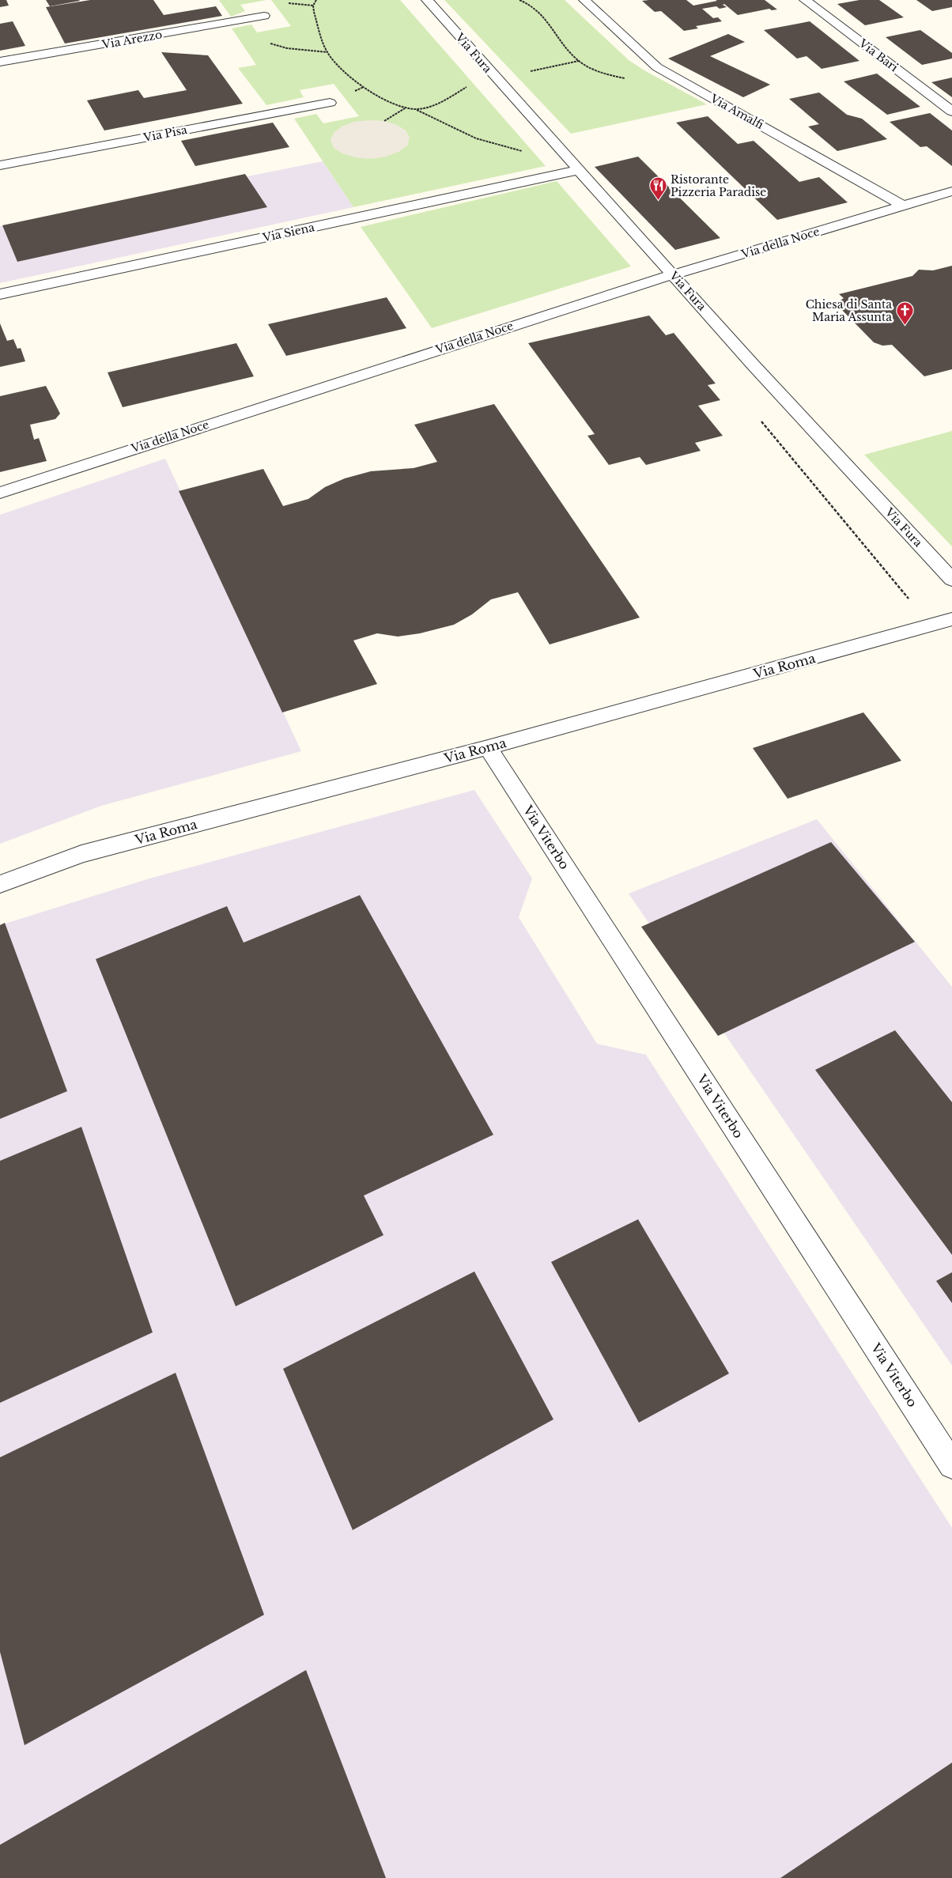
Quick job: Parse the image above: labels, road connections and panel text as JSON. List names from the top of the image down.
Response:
{
  "streets": {
    "street": [
      "Via Arezzo",
      "Via Fura",
      "Via Bari",
      "Via Amalfi",
      "Via Pisa",
      "Via Siena",
      "Via della Noce",
      "Via Roma",
      "Via Viterbo"
    ]
  },
  "crossings": [
    ["Via Fura", "Via Siena"],
    ["Via Fura", "Via della Noce"],
    ["Via Amalfi", "Via della Noce"],
    ["Via Roma", "Via Viterbo"]
  ],
  "places": {
    "restaurant": ["Ristorante Pizzeria Paradise"],
    "church": ["Chiesa di Santa Maria Assunta"]
  }
}
